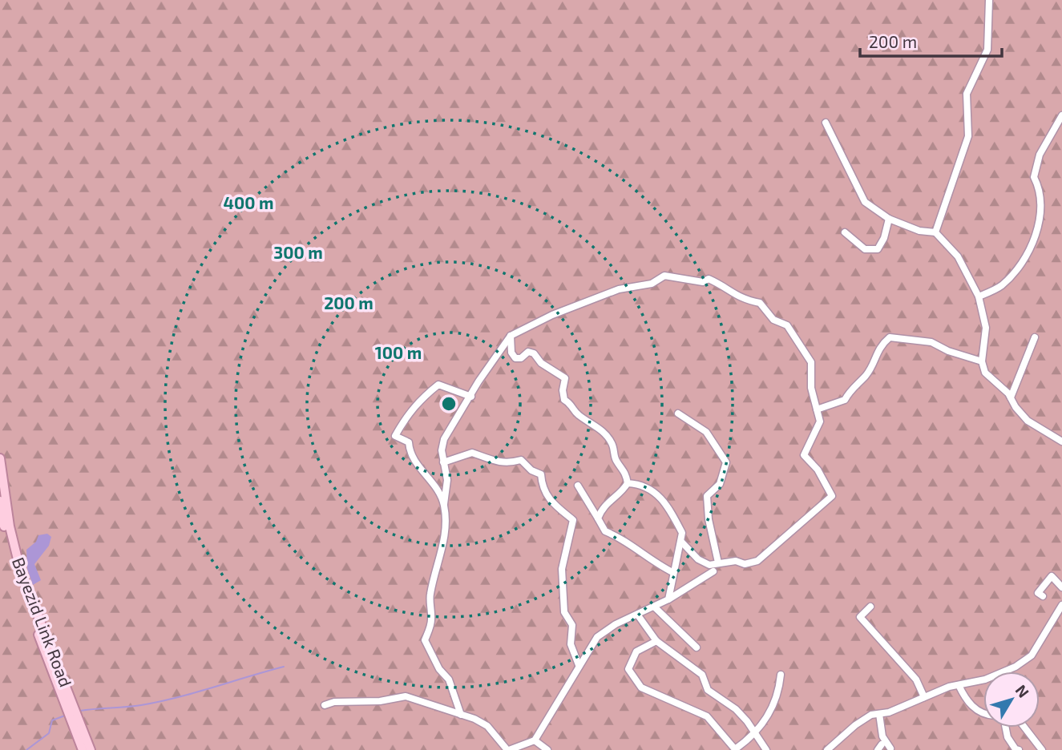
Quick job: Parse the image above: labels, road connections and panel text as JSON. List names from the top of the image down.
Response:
{
  "streets": {
    "main road": ["Bayezid Link Road"]
  },
  "scale_bar": "200 m",
  "north": "top right",
  "rings": [
    "400 m",
    "300 m",
    "200 m",
    "100 m"
  ]
}
